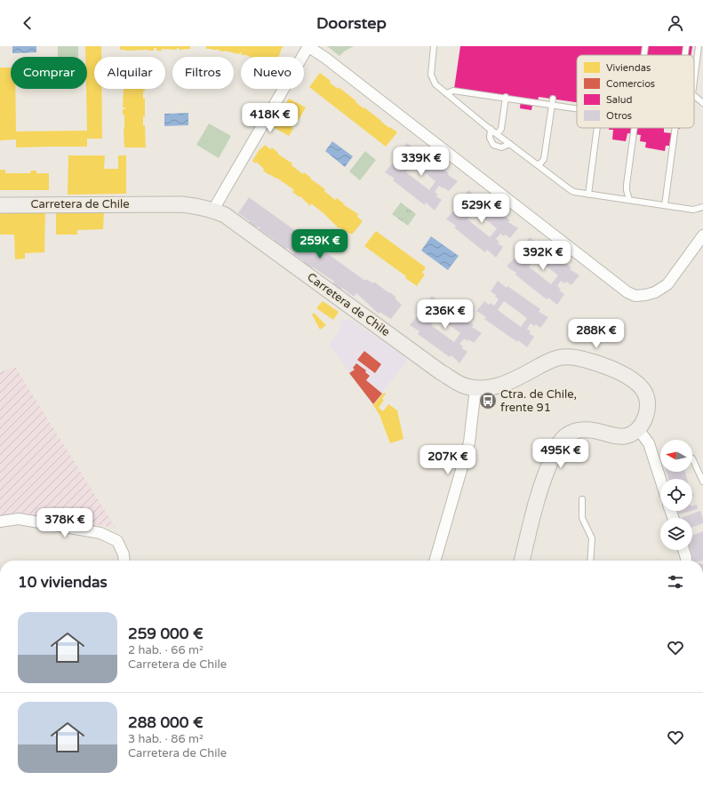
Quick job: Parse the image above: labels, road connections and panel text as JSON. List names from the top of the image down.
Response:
{
  "streets": {
    "street": ["Carretera de Chile"]
  },
  "places": {
    "bus stop": ["Ctra. de Chile, frente 91"]
  },
  "legend": [
    "Viviendas",
    "Comercios",
    "Salud",
    "Otros"
  ],
  "north": "left",
  "page": {
    "header": "Doorstep",
    "chip": [
      "Comprar",
      "Alquilar",
      "Filtros",
      "Nuevo"
    ],
    "price": [
      "418K €",
      "339K €",
      "529K €",
      "259K €",
      "392K €",
      "236K €",
      "288K €",
      "495K €",
      "207K €",
      "378K €"
    ],
    "heading": "10 viviendas",
    "list": [
      {
        "name": "259 000 €",
        "note": "2 hab. · 66 m² · Carretera de Chile"
      },
      {
        "name": "288 000 €",
        "note": "3 hab. · 86 m² · Carretera de Chile"
      }
    ]
  }
}
